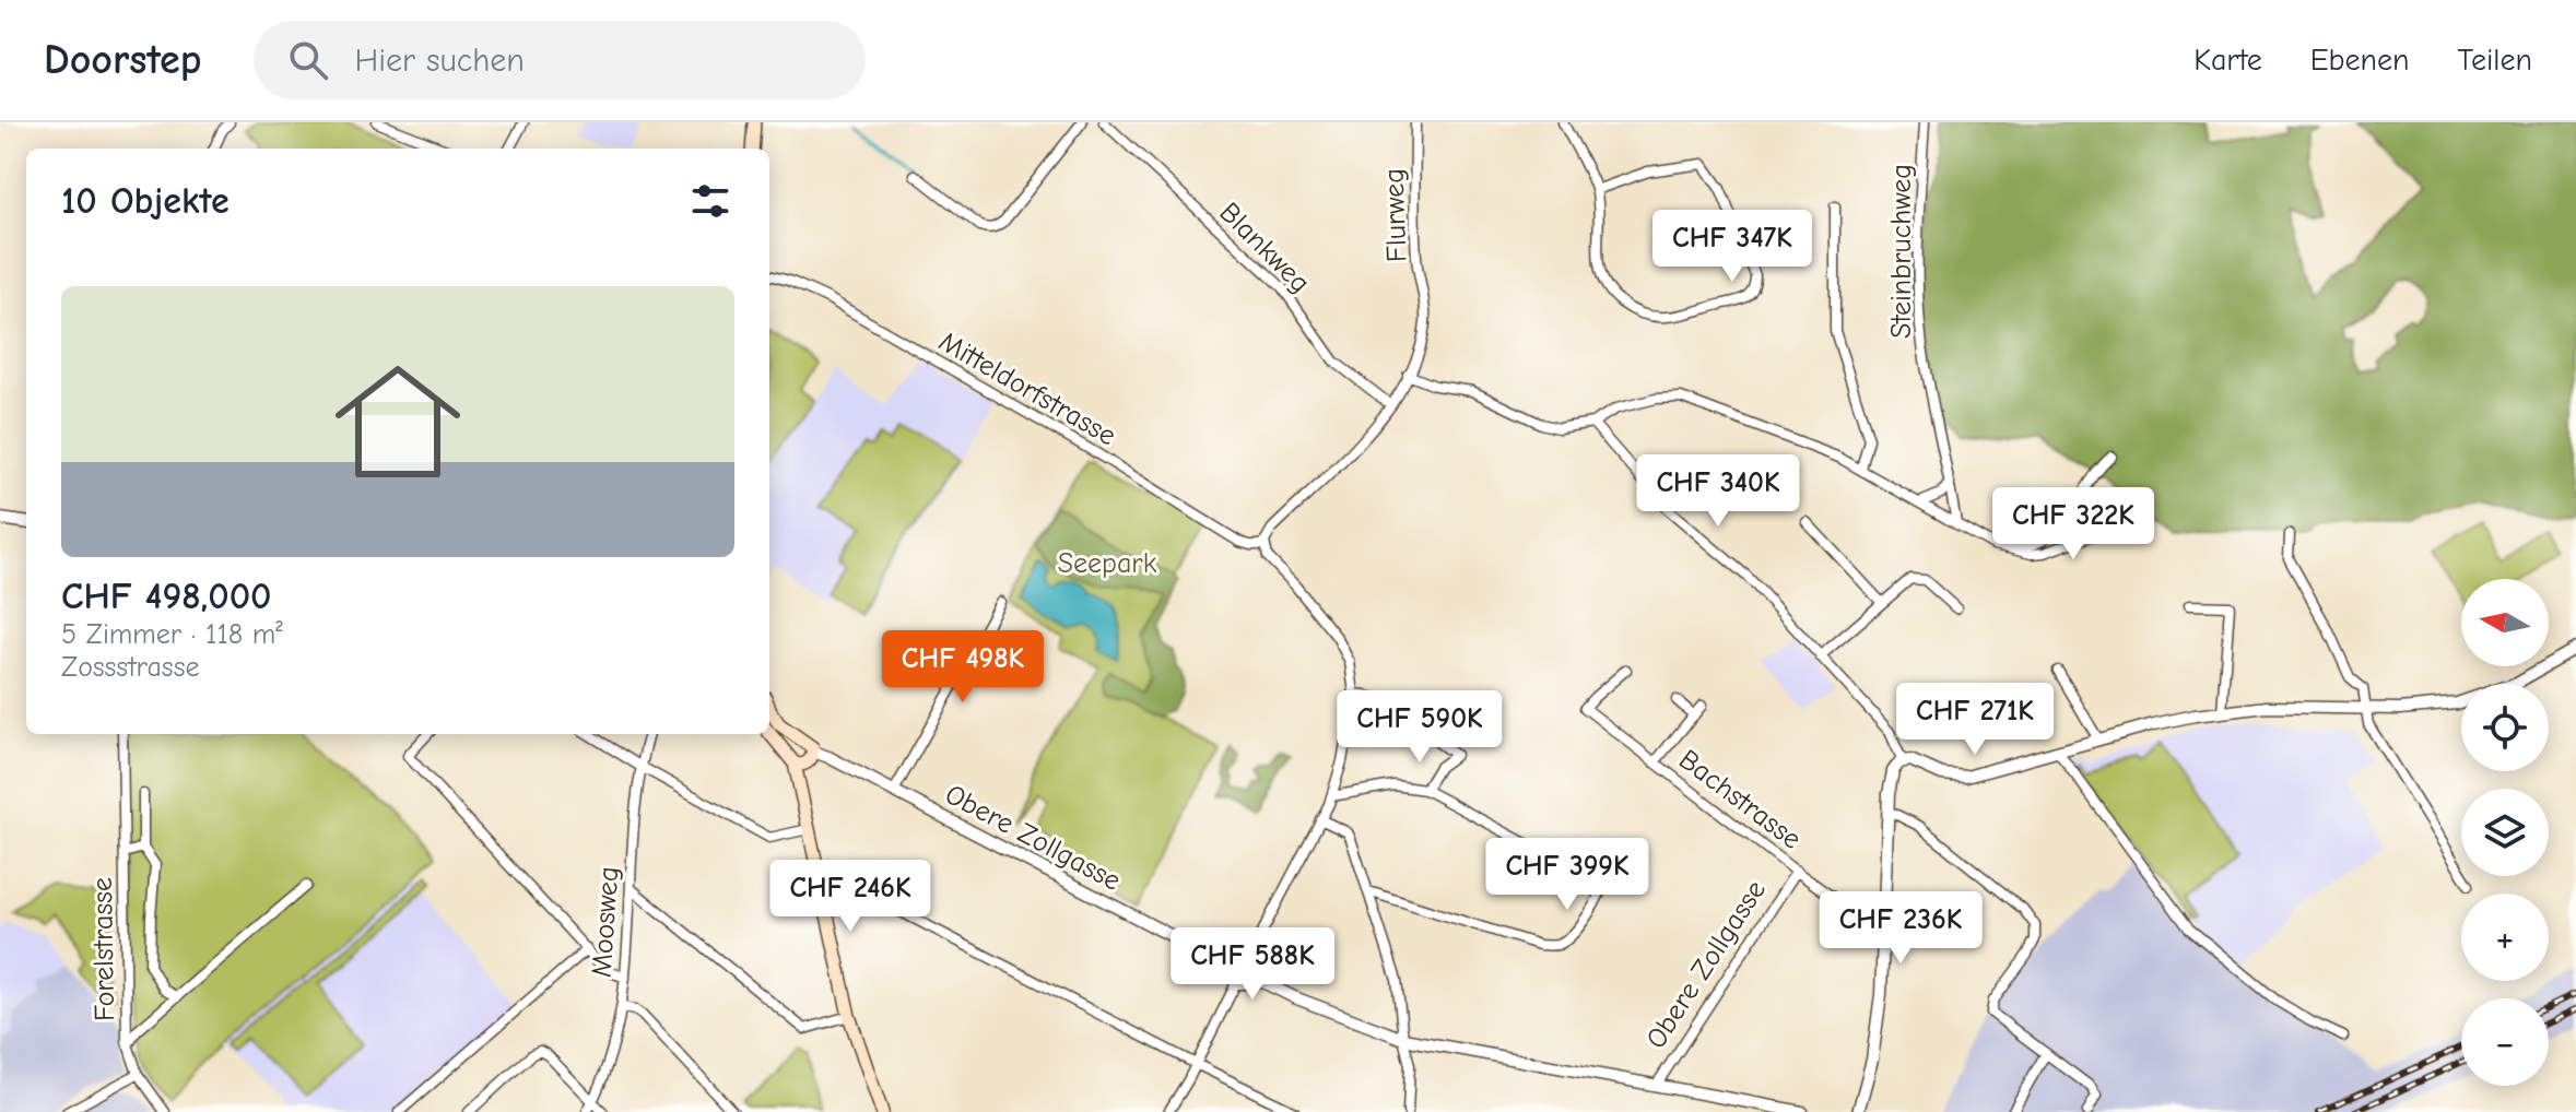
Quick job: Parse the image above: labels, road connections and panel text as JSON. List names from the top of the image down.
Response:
{
  "streets": {
    "street": [
      "Flurweg",
      "Blankweg",
      "Steinbruchweg",
      "Mitteldorfstrasse",
      "Bachstrasse",
      "Obere Zollgasse",
      "Moosweg",
      "Forelstrasse"
    ]
  },
  "crossings": [
    ["Bachstrasse", "Obere Zollgasse"]
  ],
  "parks": ["Seepark"],
  "north": "left",
  "page": {
    "header": "Doorstep",
    "search": "Hier suchen",
    "nav": ["Karte", "Ebenen", "Teilen"],
    "heading": "10 Objekte",
    "price": [
      "CHF 347K",
      "CHF 340K",
      "CHF 322K",
      "CHF 498K",
      "CHF 271K",
      "CHF 590K",
      "CHF 399K",
      "CHF 246K",
      "CHF 236K",
      "CHF 588K"
    ],
    "list": [
      {
        "name": "CHF 498,000",
        "note": "5 Zimmer · 118 m² · Zossstrasse"
      }
    ],
    "map_buttons": ["+", "−"]
  }
}
